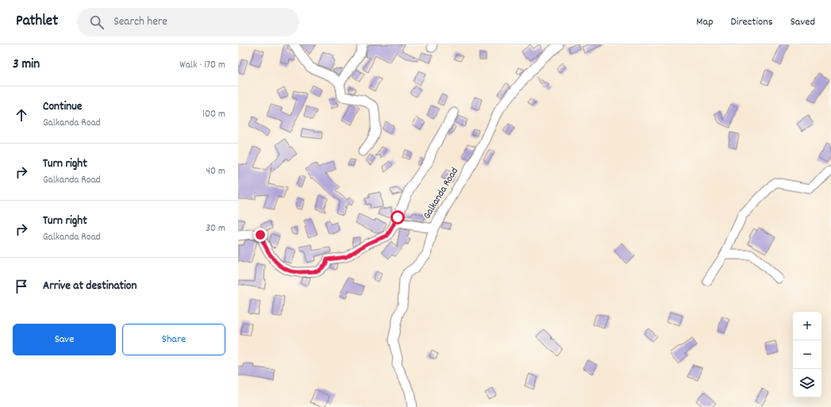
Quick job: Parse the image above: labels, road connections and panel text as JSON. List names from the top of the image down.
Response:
{
  "streets": {
    "street": ["Galkanda Road"]
  },
  "page": {
    "header": "Pathlet",
    "search": "Search here",
    "nav": ["Map", "Directions", "Saved"],
    "heading": ["3 min", "Walk · 170 m"],
    "list": [
      ["Continue", "Galkanda Road", "100 m"],
      ["Turn right", "Galkanda Road", "40 m"],
      ["Turn right", "Galkanda Road", "30 m"],
      "Arrive at destination"
    ],
    "map_buttons": ["+", "−"],
    "buttons": ["Save", "Share"]
  }
}
